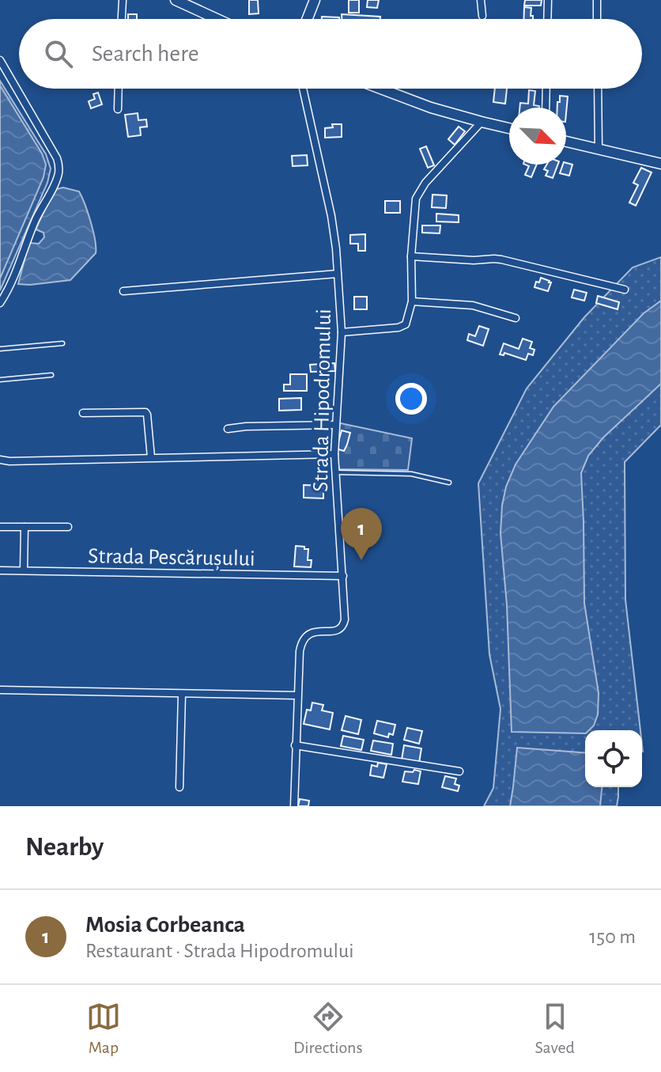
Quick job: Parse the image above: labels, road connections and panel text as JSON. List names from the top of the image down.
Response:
{
  "streets": {
    "street": ["Strada Hipodromului", "Strada Pescărușului"]
  },
  "crossings": [
    ["Strada Hipodromului", "Strada Pescărușului"]
  ],
  "north": "bottom right",
  "page": {
    "search": "Search here",
    "pins": "1",
    "heading": "Nearby",
    "list": [
      {
        "mark": "1",
        "name": "Mosia Corbeanca",
        "note": "Restaurant · Strada Hipodromului",
        "value": "150 m"
      }
    ],
    "nav": ["Map", "Directions", "Saved"]
  }
}
